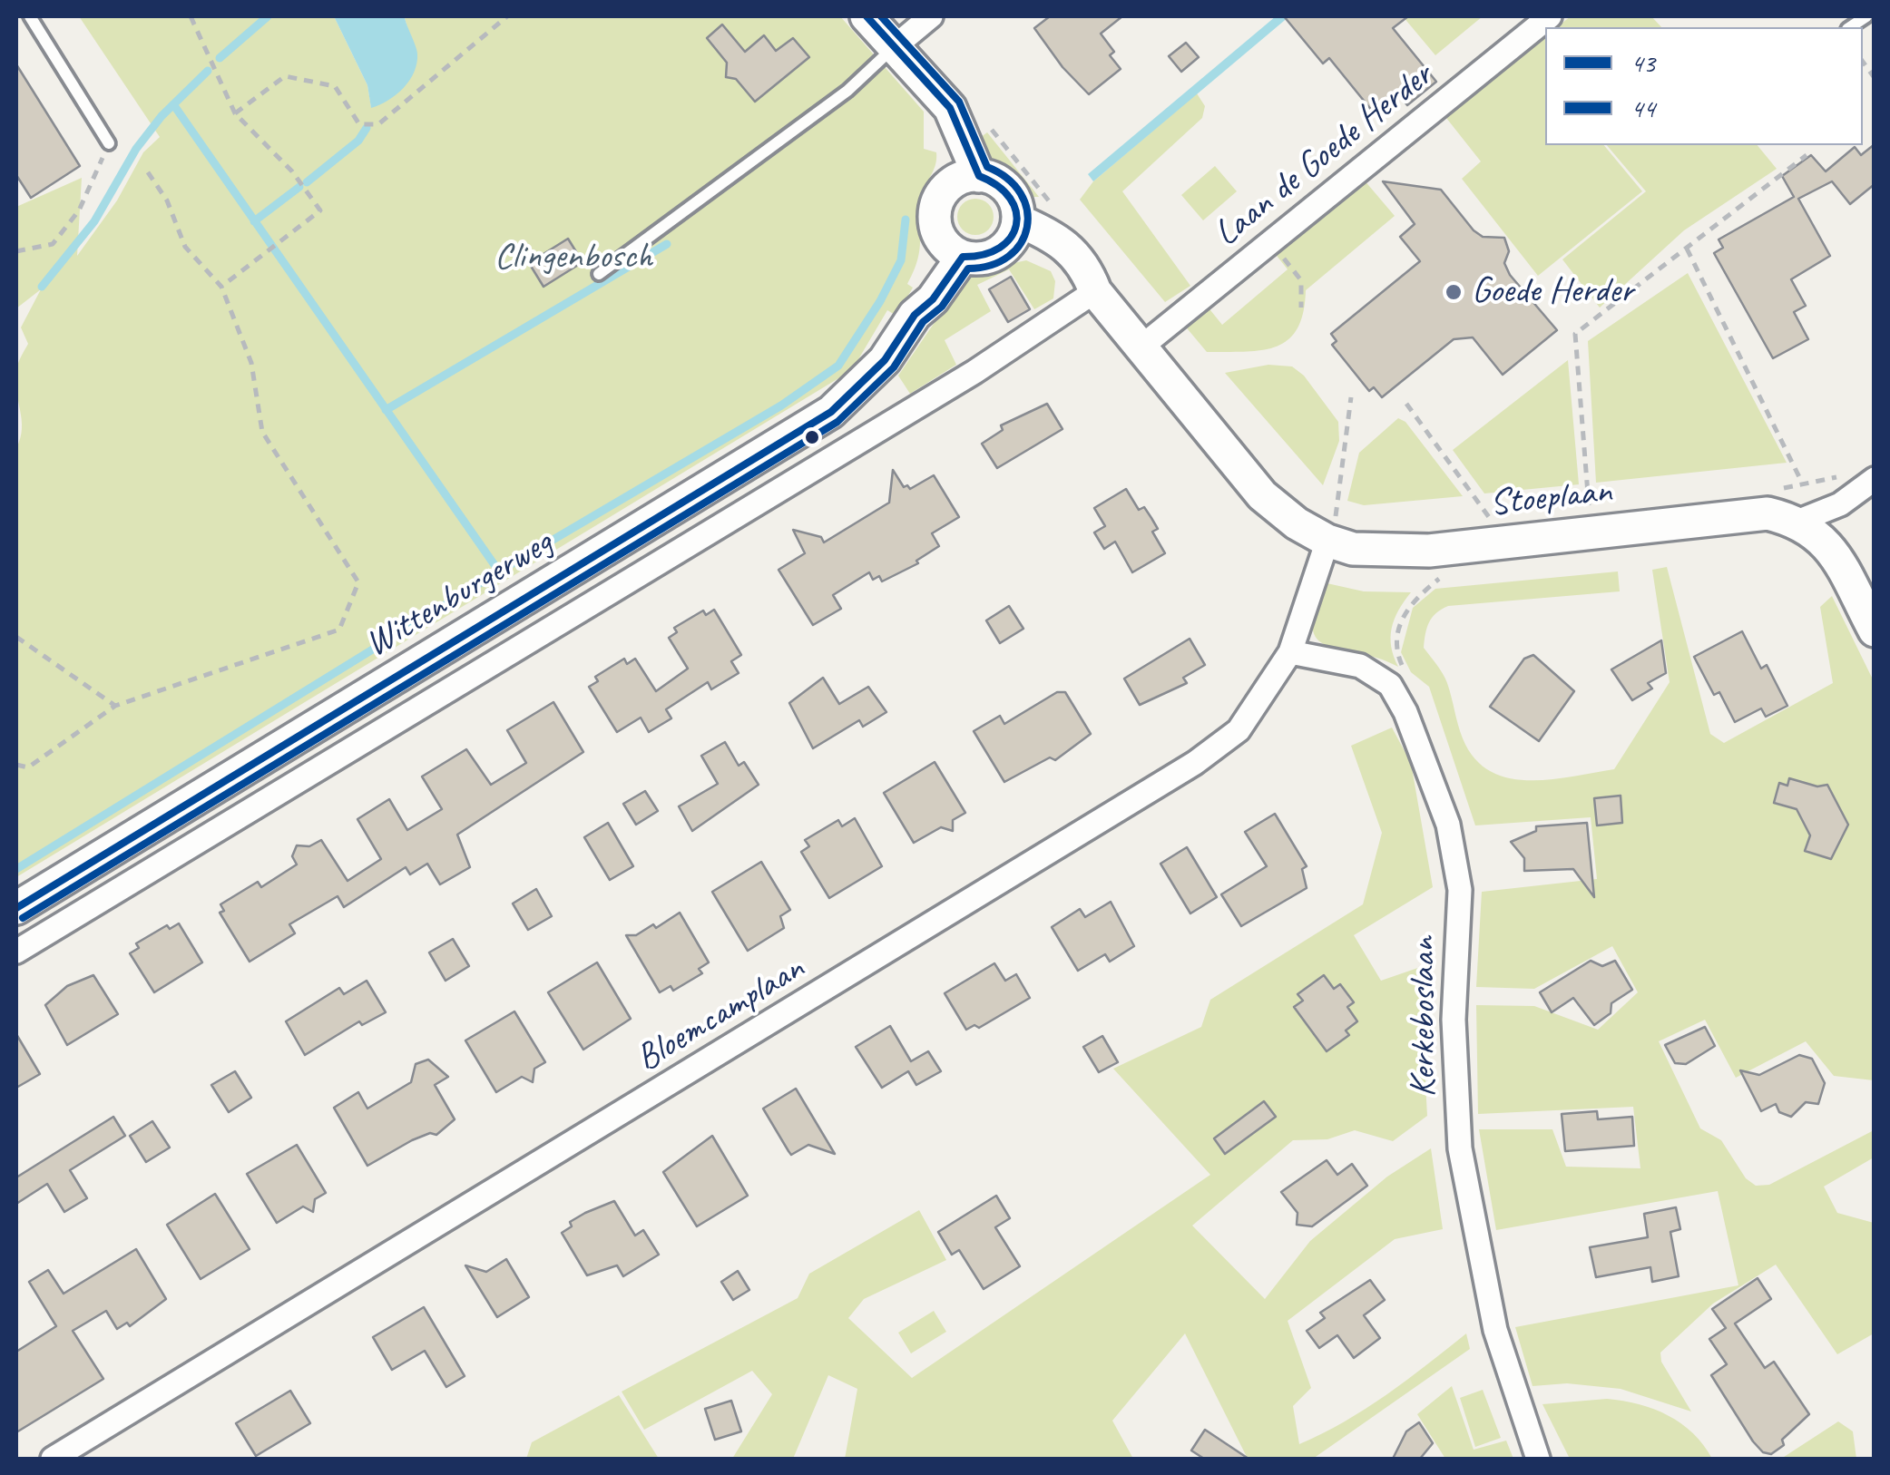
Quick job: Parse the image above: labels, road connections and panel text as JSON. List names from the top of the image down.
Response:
{
  "streets": {
    "street": [
      "Laan de Goede Herder",
      "Stoeplaan",
      "Wittenburgerweg",
      "Bloemcamplaan",
      "Kerkeboslaan"
    ]
  },
  "crossings": [
    ["Laan de Goede Herder", "Stoeplaan"],
    ["Stoeplaan", "Wittenburgerweg"],
    ["Stoeplaan", "Bloemcamplaan"],
    ["Bloemcamplaan", "Kerkeboslaan"]
  ],
  "parks": ["Clingenbosch"],
  "places": ["Goede Herder"],
  "lines": ["transit line 43", "transit line 44"],
  "legend": ["43", "44"]
}
